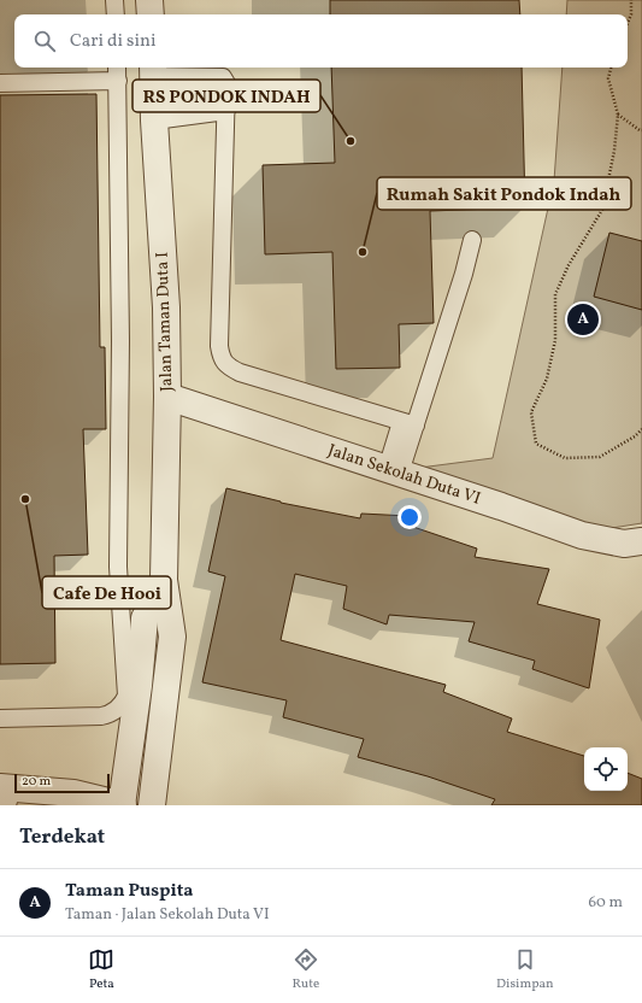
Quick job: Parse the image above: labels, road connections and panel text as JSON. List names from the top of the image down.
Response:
{
  "streets": {
    "street": ["Jalan Taman Duta I", "Jalan Sekolah Duta VI"]
  },
  "crossings": [
    ["Jalan Taman Duta I", "Jalan Sekolah Duta VI"]
  ],
  "places": ["RS PONDOK INDAH", "Rumah Sakit Pondok Indah", "Cafe De Hooi"],
  "scale_bar": "20 m",
  "page": {
    "search": "Cari di sini",
    "pins": "A",
    "scale": "20 m",
    "heading": "Terdekat",
    "list": [
      {
        "mark": "A",
        "name": "Taman Puspita",
        "note": "Taman · Jalan Sekolah Duta VI",
        "value": "60 m"
      }
    ],
    "nav": ["Peta", "Rute", "Disimpan"]
  }
}
